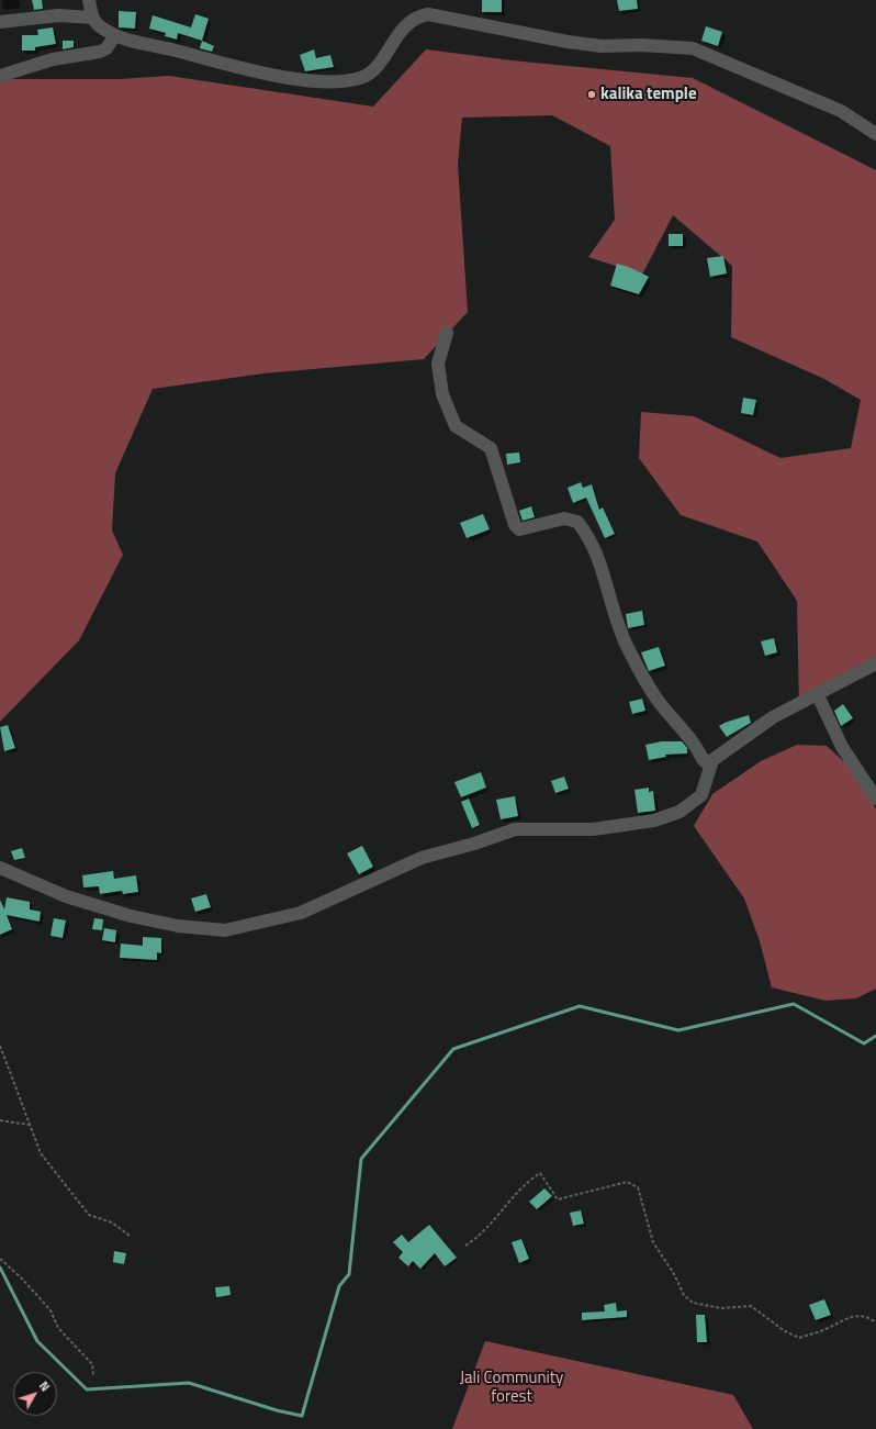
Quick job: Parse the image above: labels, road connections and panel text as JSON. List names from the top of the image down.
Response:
{
  "parks": ["Jali Community forest"],
  "places": ["kalika temple"],
  "north": "top right"
}
